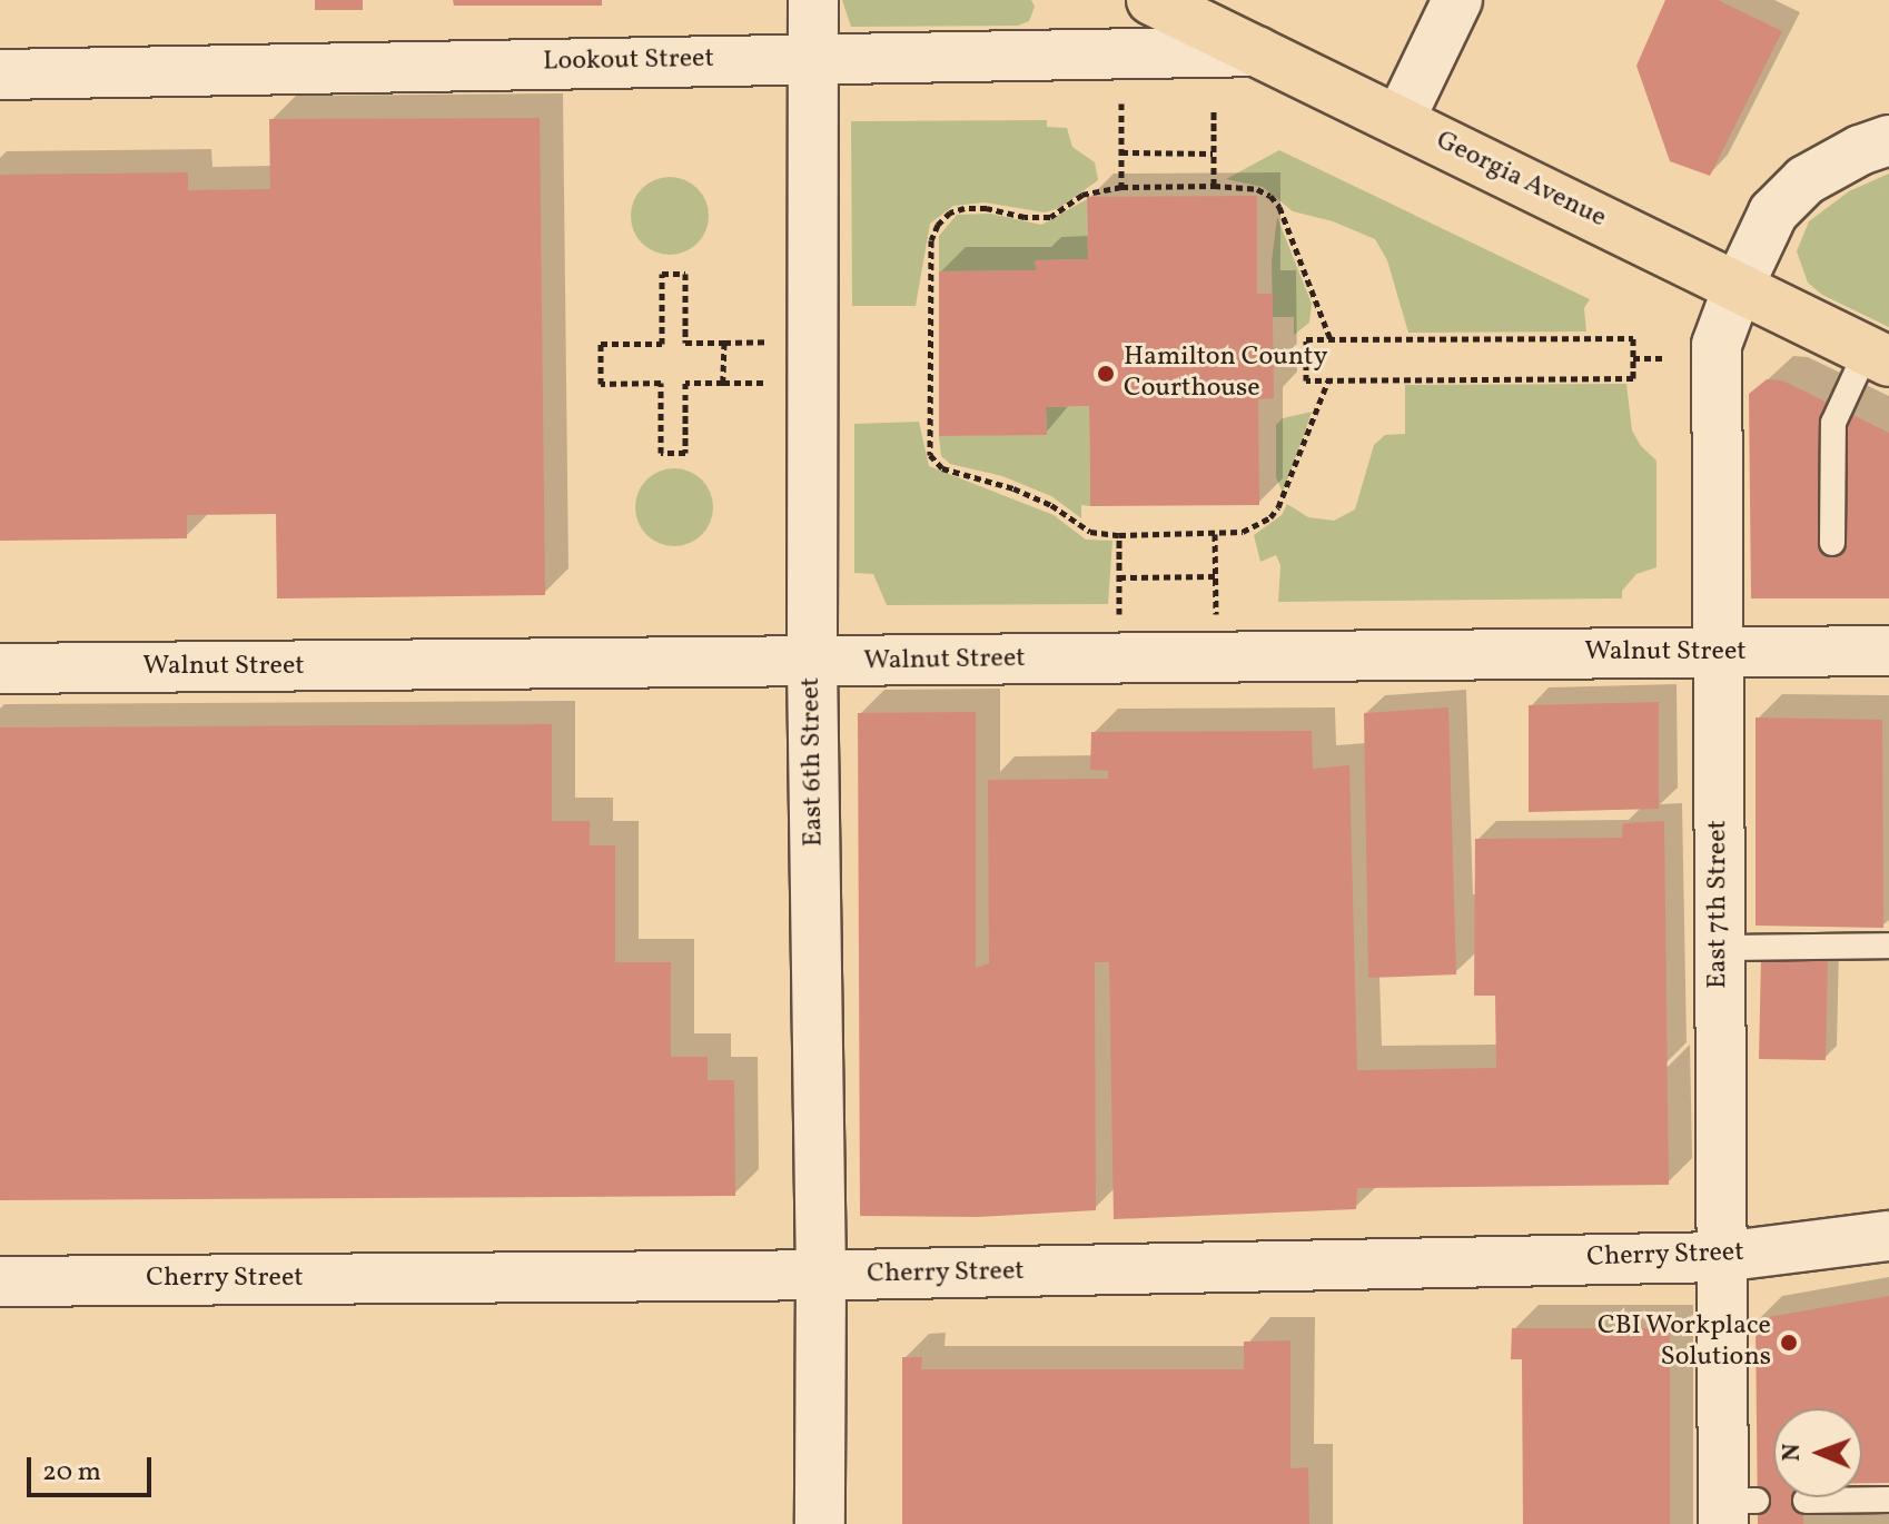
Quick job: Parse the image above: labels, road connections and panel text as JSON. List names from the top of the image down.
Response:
{
  "streets": {
    "main road": ["Georgia Avenue"],
    "street": [
      "Lookout Street",
      "Walnut Street",
      "East 6th Street",
      "East 7th Street",
      "Cherry Street"
    ]
  },
  "crossings": [
    ["Lookout Street", "Georgia Avenue"],
    ["Lookout Street", "East 6th Street"],
    ["Georgia Avenue", "East 7th Street"],
    ["Walnut Street", "East 6th Street"],
    ["Walnut Street", "East 7th Street"],
    ["East 6th Street", "Cherry Street"],
    ["East 7th Street", "Cherry Street"]
  ],
  "places": ["Hamilton County Courthouse", "CBI Workplace Solutions"],
  "scale_bar": "20 m",
  "north": "left"
}
